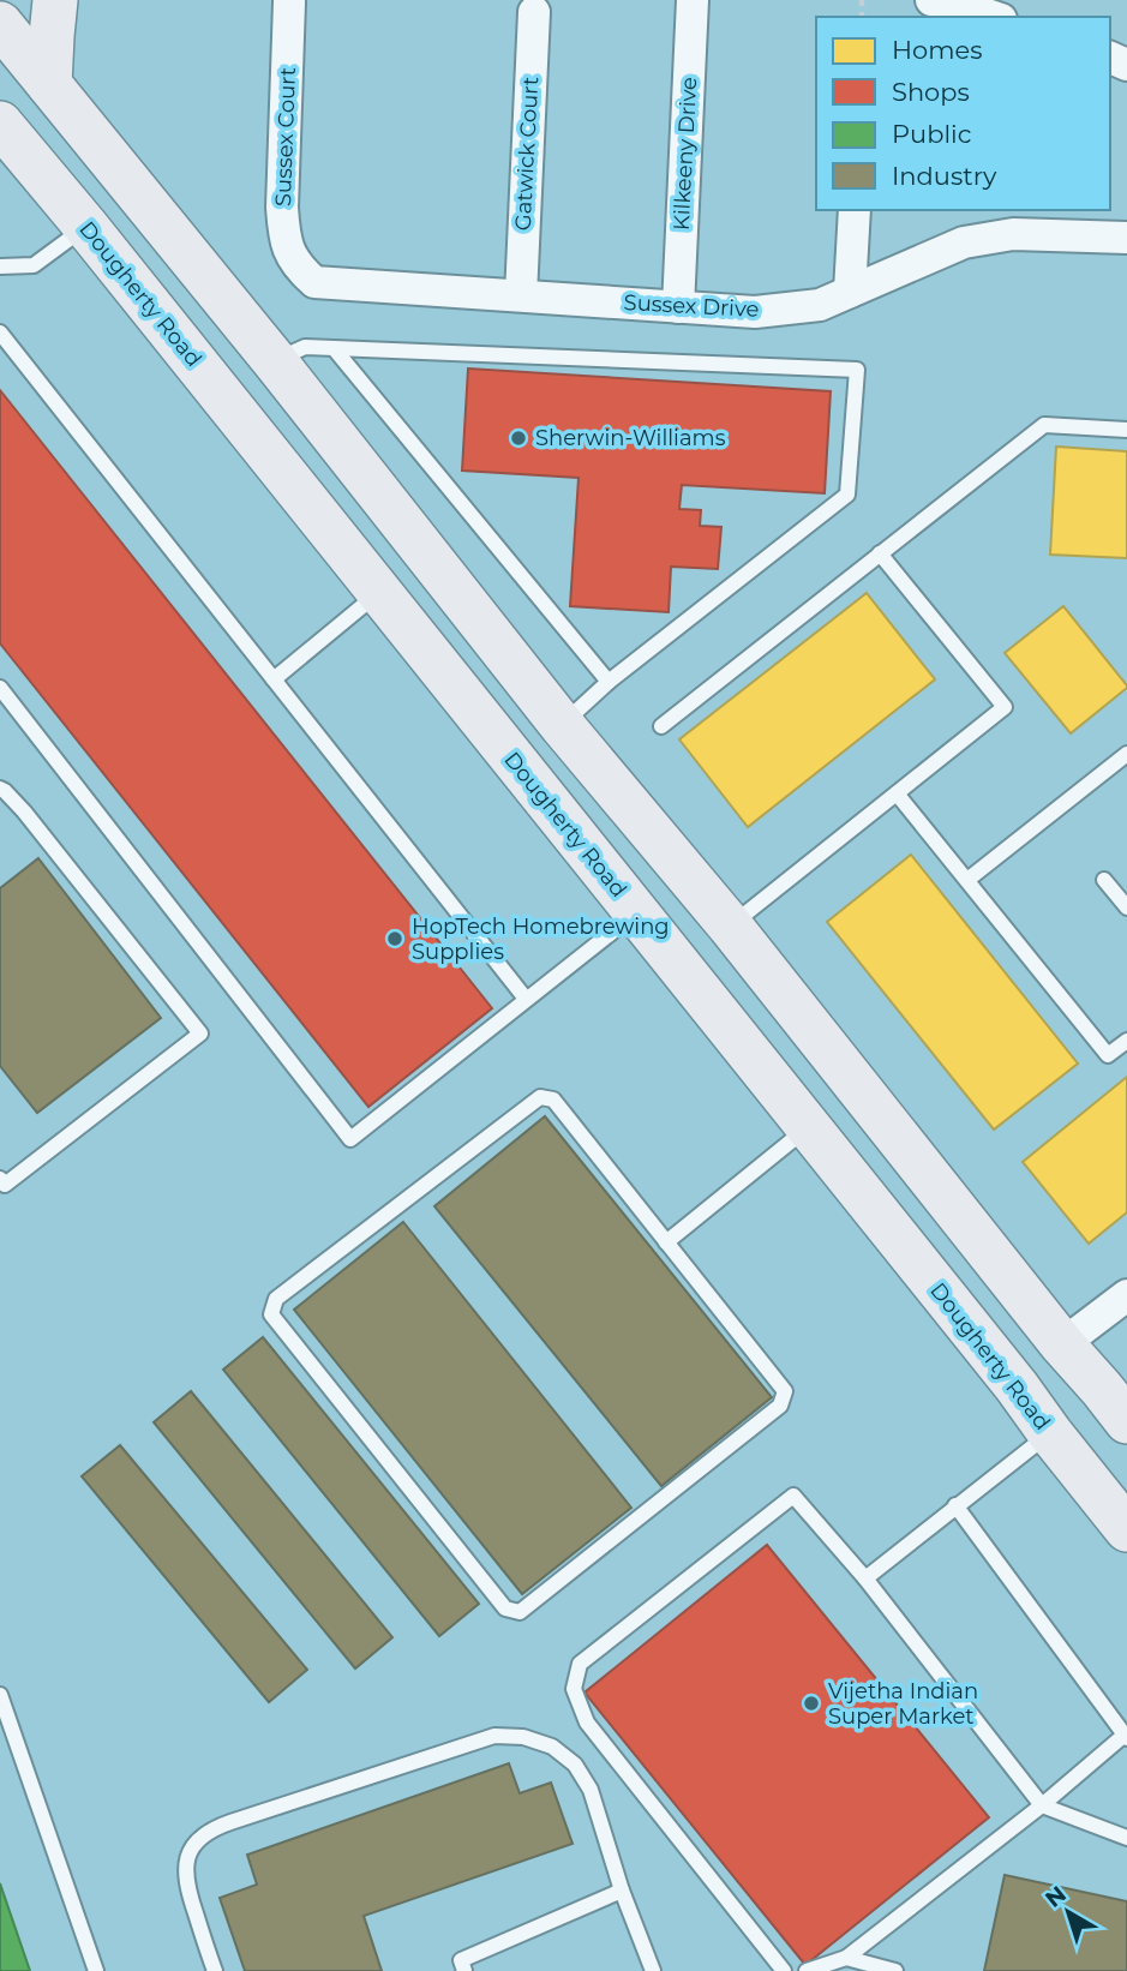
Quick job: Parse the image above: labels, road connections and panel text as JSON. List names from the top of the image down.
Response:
{
  "streets": {
    "main road": ["Dougherty Road"],
    "street": [
      "Sussex Court",
      "Gatwick Court",
      "Kilkeeny Drive",
      "Sussex Drive"
    ]
  },
  "crossings": [
    ["Sussex Court", "Sussex Drive"],
    ["Gatwick Court", "Sussex Drive"],
    ["Kilkeeny Drive", "Sussex Drive"]
  ],
  "places": ["Sherwin-Williams", "HopTech Homebrewing Supplies", "Vijetha Indian Super Market"],
  "legend": [
    "Homes",
    "Shops",
    "Public",
    "Industry"
  ],
  "north": "top left"
}
